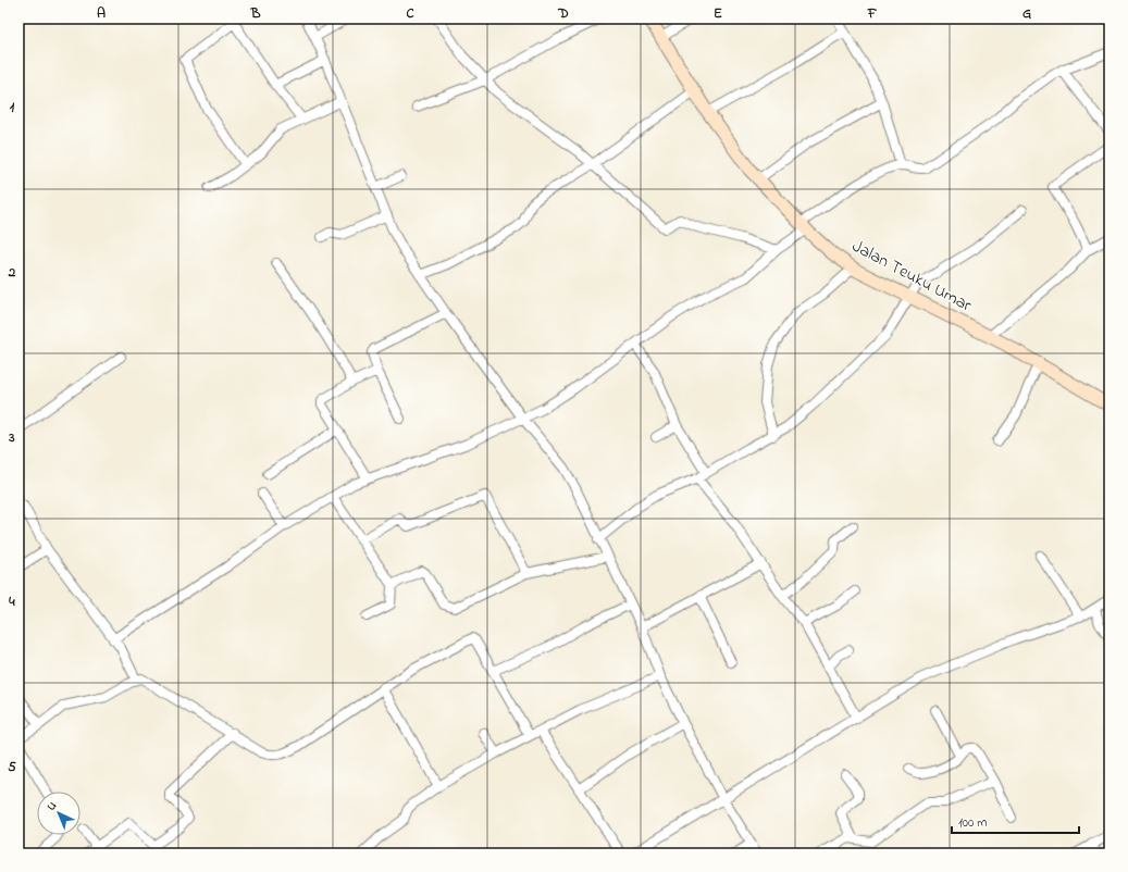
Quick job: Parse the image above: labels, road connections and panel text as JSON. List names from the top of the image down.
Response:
{
  "streets": {
    "main road": ["Jalan Teuku Umar"]
  },
  "scale_bar": "100 m",
  "north": "top left",
  "grid": {
    "columns": [
      "A",
      "B",
      "C",
      "D",
      "E",
      "F",
      "G"
    ],
    "rows": [
      "1",
      "2",
      "3",
      "4",
      "5"
    ]
  }
}
